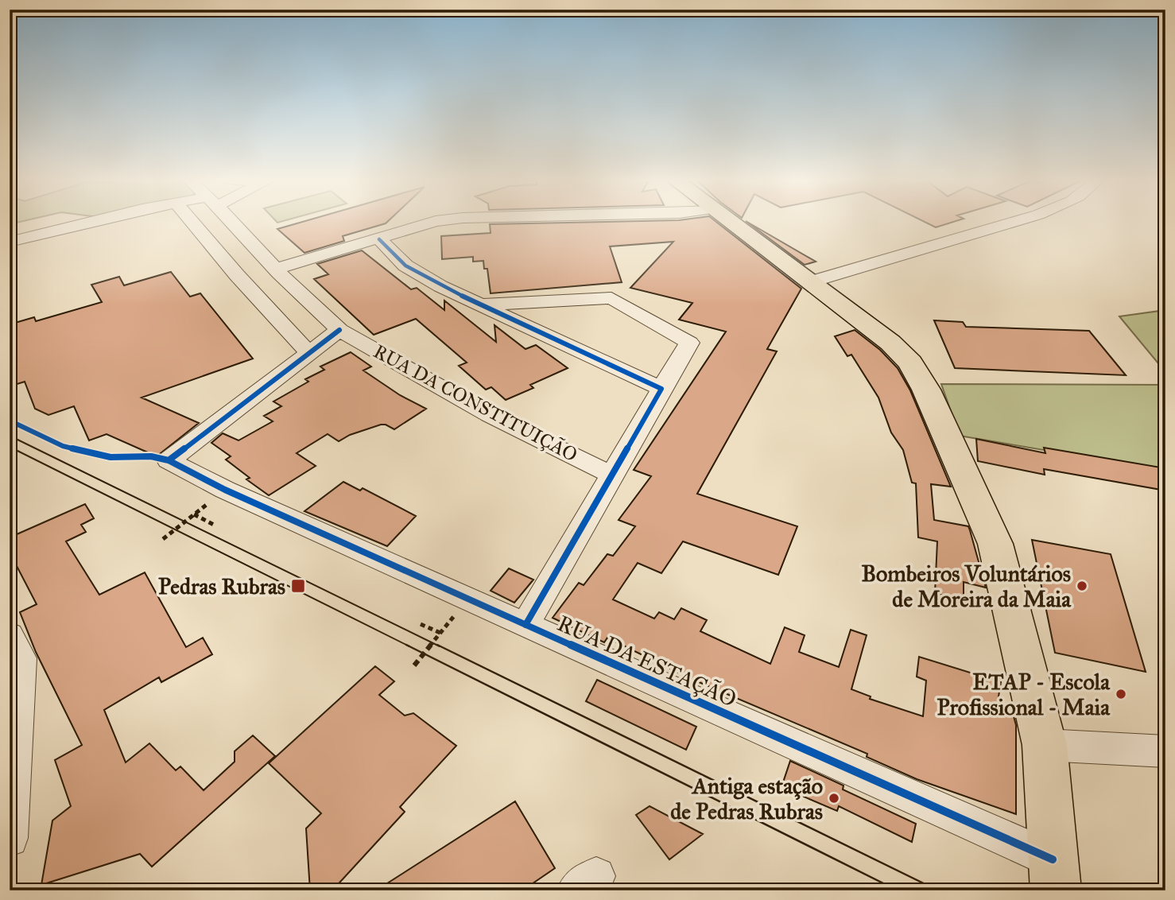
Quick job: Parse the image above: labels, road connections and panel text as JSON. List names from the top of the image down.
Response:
{
  "streets": {
    "street": ["RUA DA CONSTITUIÇÃO", "RUA DA ESTAÇÃO"]
  },
  "places": {
    "transit": ["Pedras Rubras"],
    "other": ["Bombeiros Voluntários de Moreira da Maia", "ETAP - Escola Profissional - Maia", "Antiga estação de Pedras Rubras"]
  }
}
